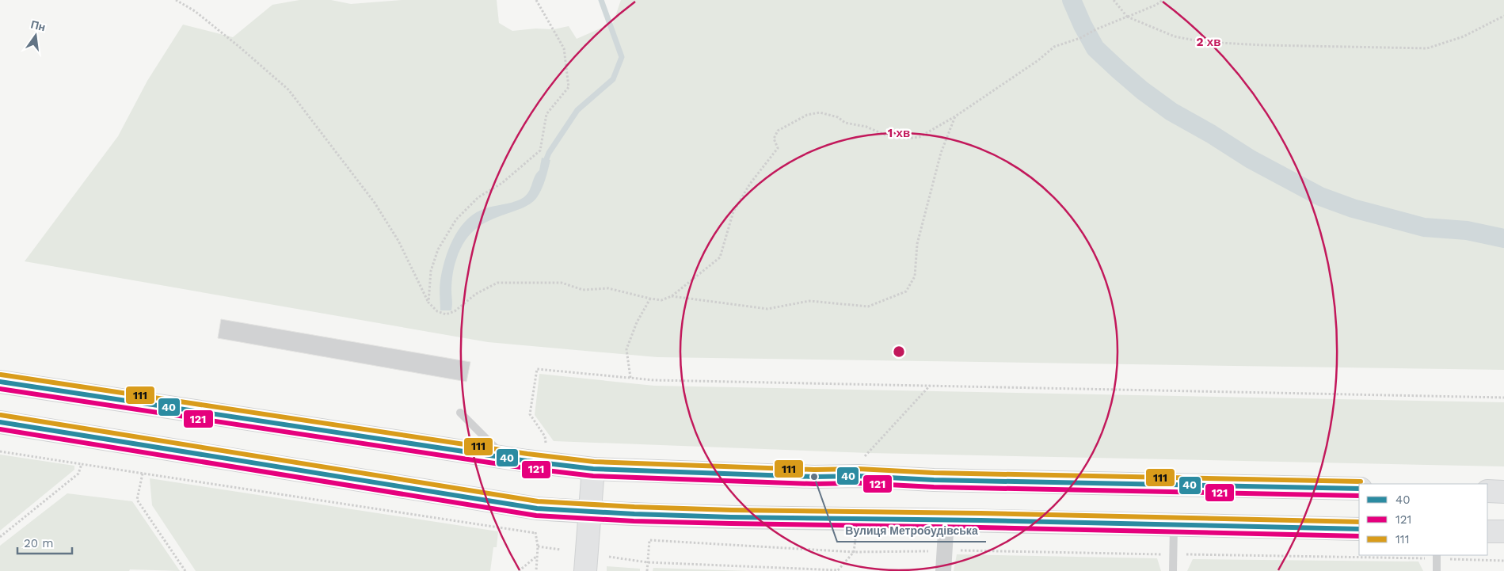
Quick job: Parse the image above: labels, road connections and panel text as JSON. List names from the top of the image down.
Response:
{
  "places": ["Вулиця Метробудівська"],
  "lines": ["transit line 111", "transit line 40", "transit line 121"],
  "legend": ["40", "121", "111"],
  "scale_bar": "20 m",
  "north": "top",
  "rings": ["2 хв", "1 хв"]
}
